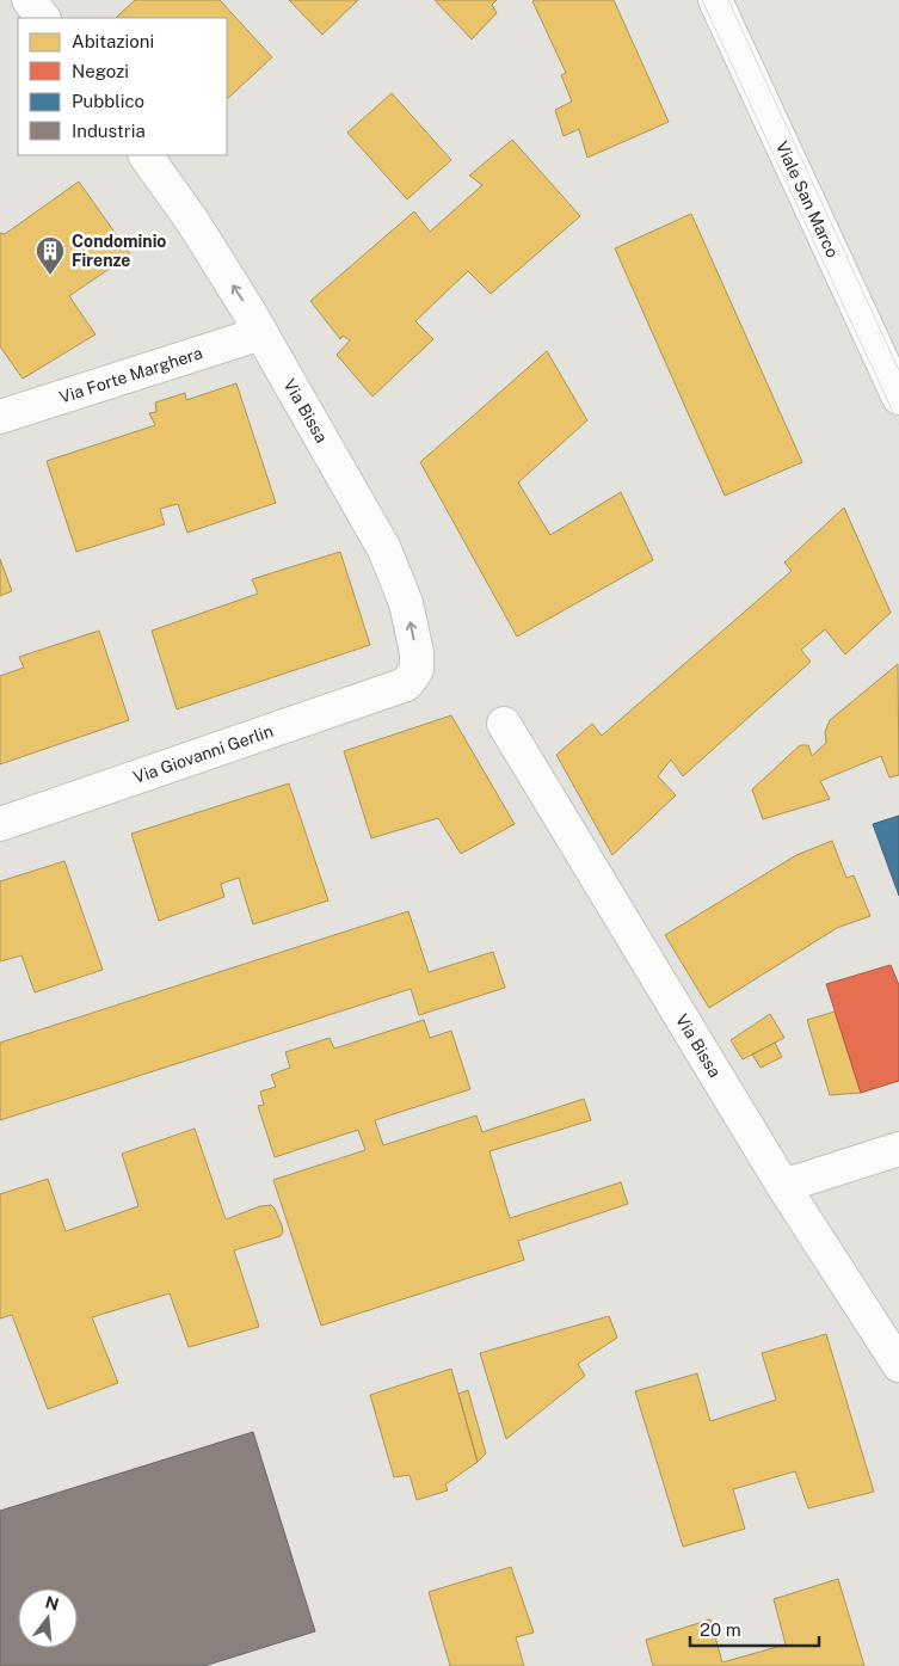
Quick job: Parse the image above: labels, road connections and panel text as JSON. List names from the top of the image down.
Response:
{
  "streets": {
    "street": [
      "Viale San Marco",
      "Via Forte Marghera",
      "Via Bissa",
      "Via Giovanni Gerlin"
    ]
  },
  "crossings": [
    ["Via Forte Marghera", "Via Bissa"],
    ["Via Bissa", "Via Giovanni Gerlin"]
  ],
  "one_way": ["Via Bissa"],
  "places": {
    "building": ["Condominio Firenze"]
  },
  "legend": [
    "Abitazioni",
    "Negozi",
    "Pubblico",
    "Industria"
  ],
  "scale_bar": "20 m",
  "north": "top"
}
